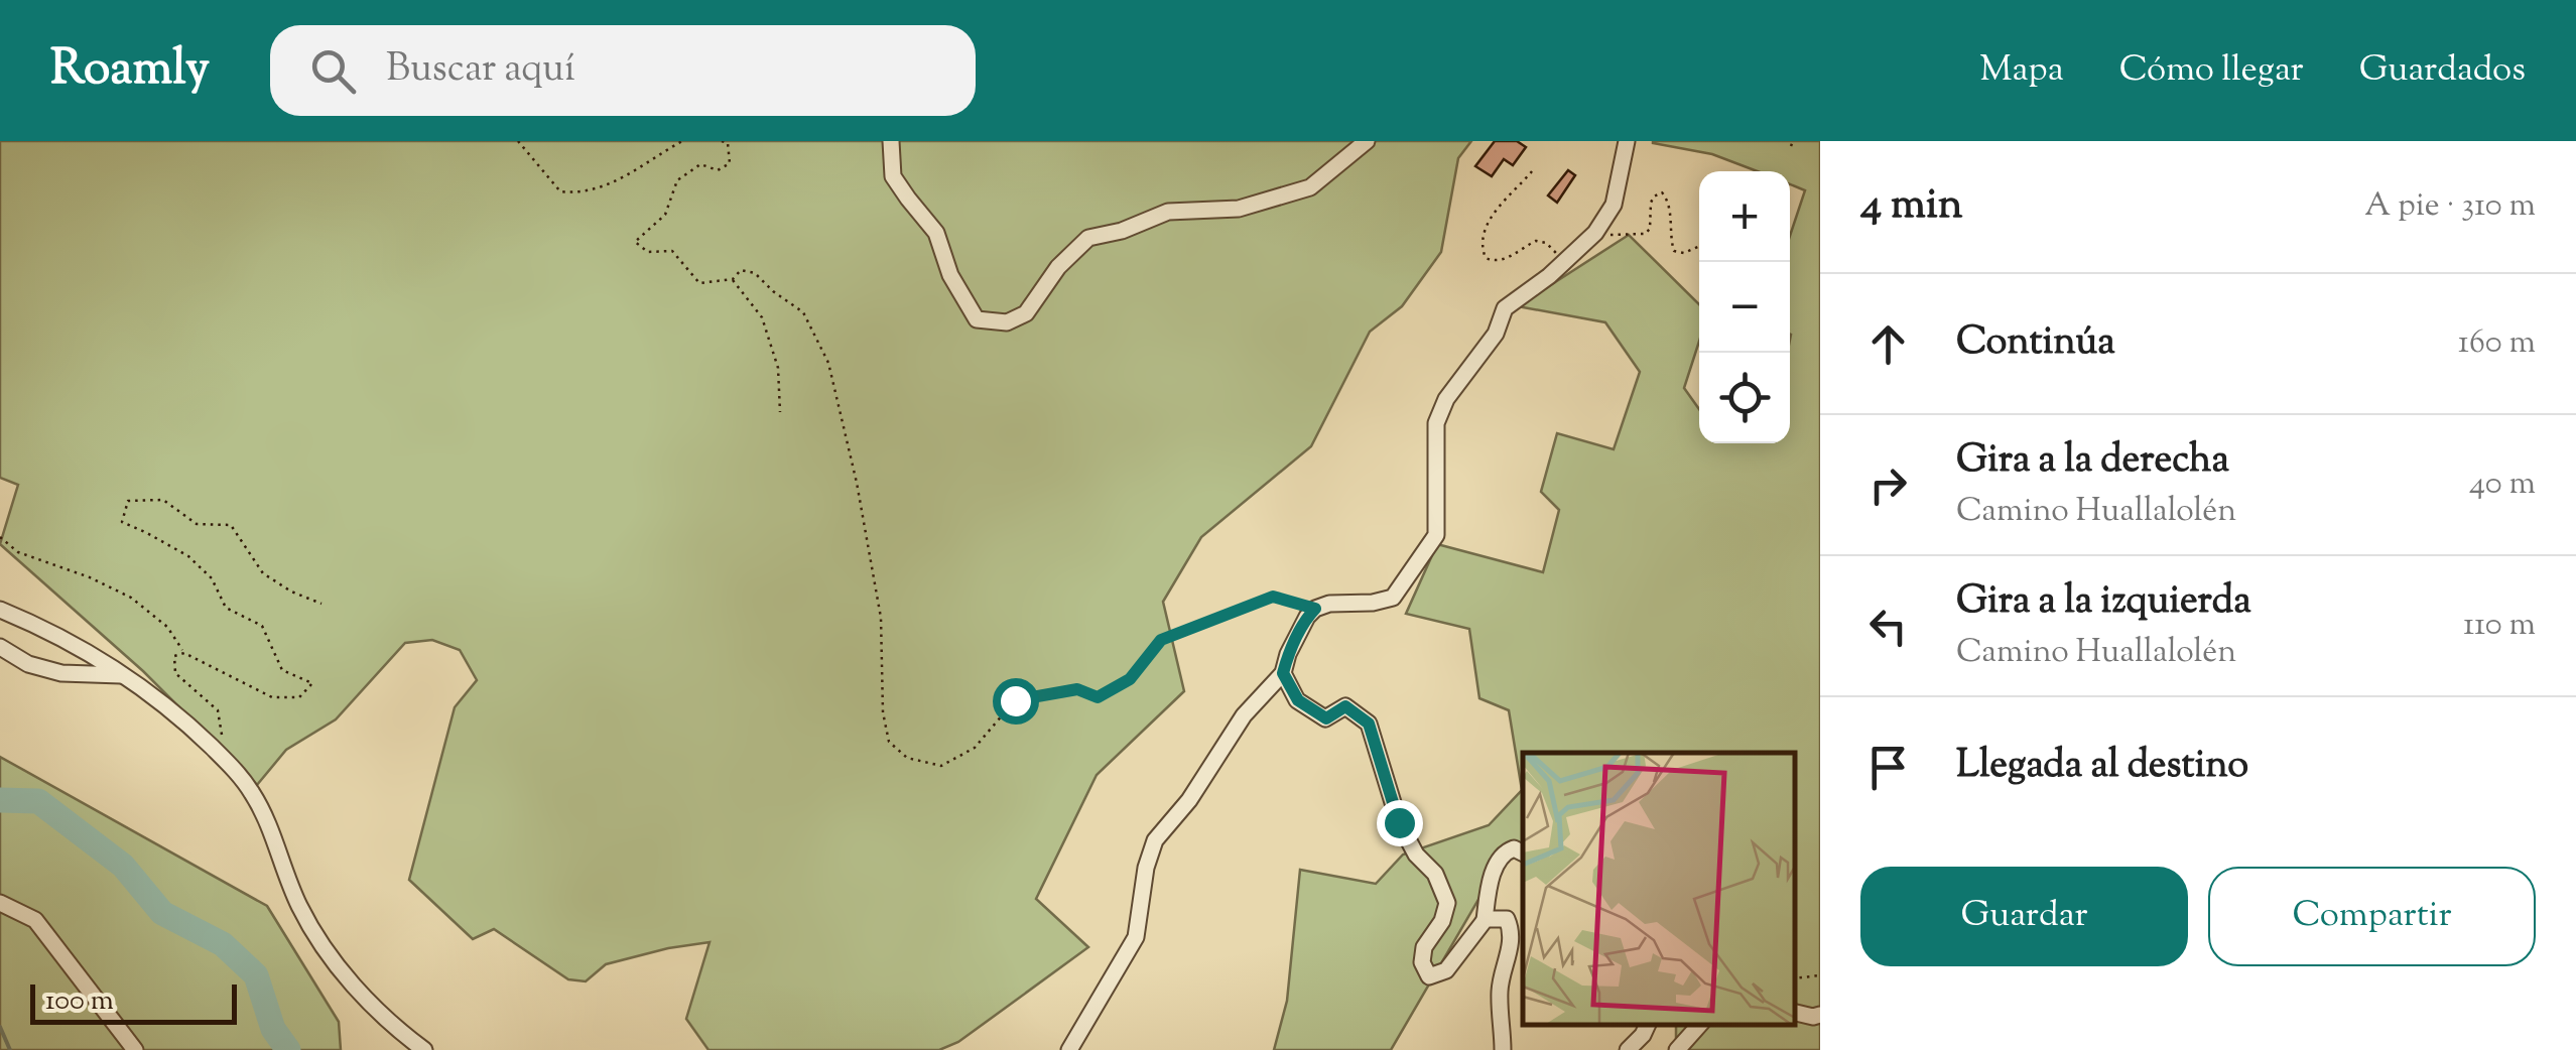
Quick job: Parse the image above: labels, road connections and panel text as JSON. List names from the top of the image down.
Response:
{
  "scale_bar": "100 m",
  "page": {
    "header": "Roamly",
    "search": "Buscar aquí",
    "nav": ["Mapa", "Cómo llegar", "Guardados"],
    "heading": ["4 min", "A pie · 310 m"],
    "map_buttons": ["+", "−"],
    "list": [
      ["Continúa", "160 m"],
      ["Gira a la derecha", "Camino Huallalolén", "40 m"],
      ["Gira a la izquierda", "Camino Huallalolén", "110 m"],
      "Llegada al destino"
    ],
    "buttons": ["Guardar", "Compartir"],
    "scale": "100 m"
  }
}
